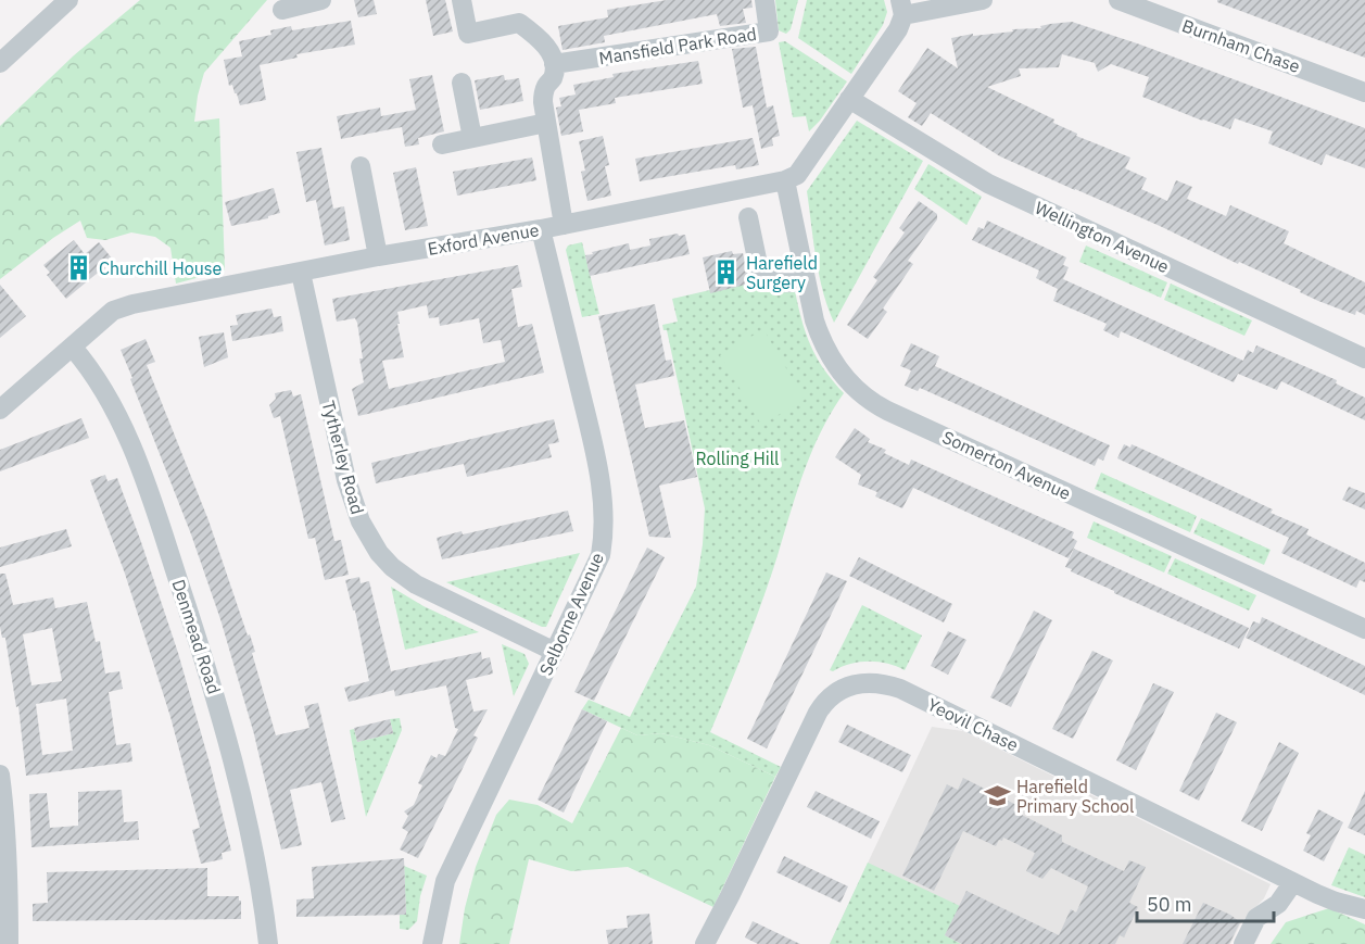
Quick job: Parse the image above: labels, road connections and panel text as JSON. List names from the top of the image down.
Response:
{
  "streets": {
    "street": [
      "Mansfield Park Road",
      "Burnham Chase",
      "Wellington Avenue",
      "Exford Avenue",
      "Tytherley Road",
      "Somerton Avenue",
      "Selborne Avenue",
      "Denmead Road",
      "Yeovil Chase"
    ]
  },
  "crossings": [
    ["Exford Avenue", "Tytherley Road"],
    ["Exford Avenue", "Somerton Avenue"],
    ["Exford Avenue", "Selborne Avenue"],
    ["Exford Avenue", "Denmead Road"],
    ["Tytherley Road", "Selborne Avenue"]
  ],
  "parks": ["Rolling Hill"],
  "places": {
    "building": ["Churchill House", "Harefield Surgery"],
    "school or university": ["Harefield Primary School"]
  },
  "scale_bar": "50 m"
}
